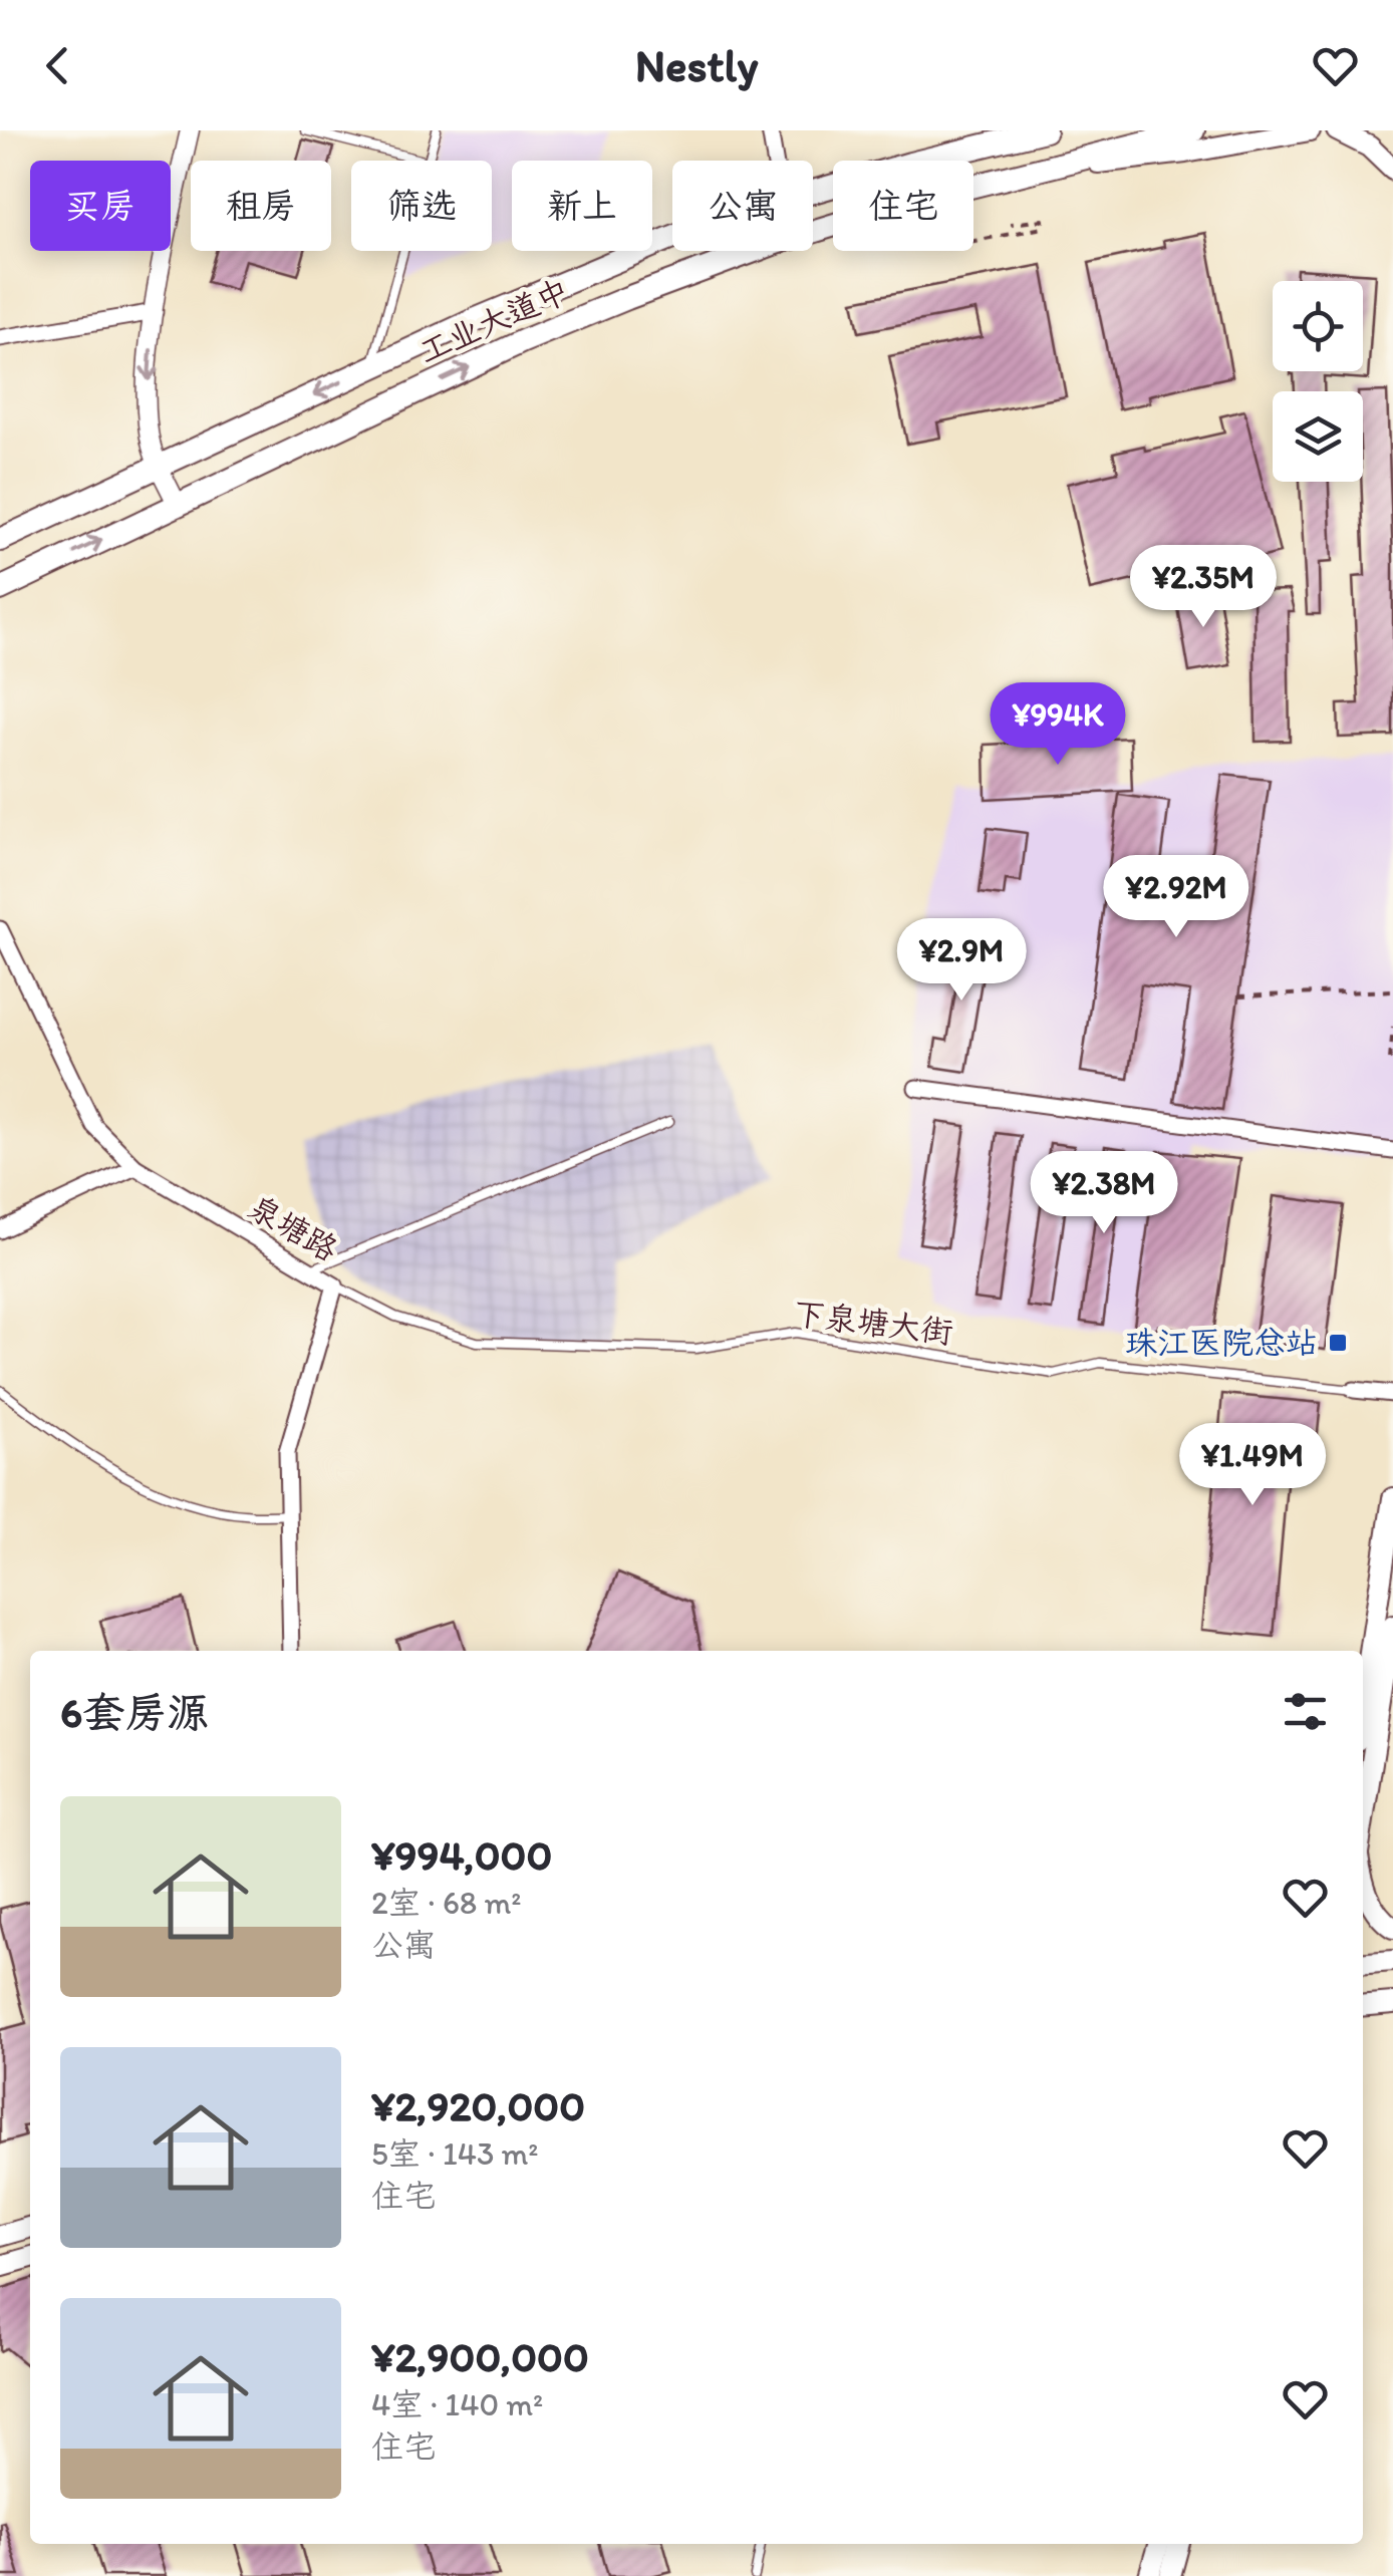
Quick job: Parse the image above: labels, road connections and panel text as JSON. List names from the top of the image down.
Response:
{
  "streets": {
    "main road": ["工业大道中"],
    "street": ["泉塘路"],
    "lane": ["下泉塘大街"]
  },
  "crossings": [
    ["泉塘路", "下泉塘大街"]
  ],
  "places": {
    "transit": ["珠江医院总站"]
  },
  "page": {
    "header": "Nestly",
    "chip": [
      "买房",
      "租房",
      "筛选",
      "新上",
      "公寓",
      "住宅"
    ],
    "price": [
      "¥2.35M",
      "¥994K",
      "¥2.92M",
      "¥2.9M",
      "¥2.38M",
      "¥1.49M"
    ],
    "heading": "6套房源",
    "list": [
      {
        "name": "¥994,000",
        "note": "2室 · 68 m² · 公寓"
      },
      {
        "name": "¥2,920,000",
        "note": "5室 · 143 m² · 住宅"
      },
      {
        "name": "¥2,900,000",
        "note": "4室 · 140 m² · 住宅"
      }
    ]
  }
}
